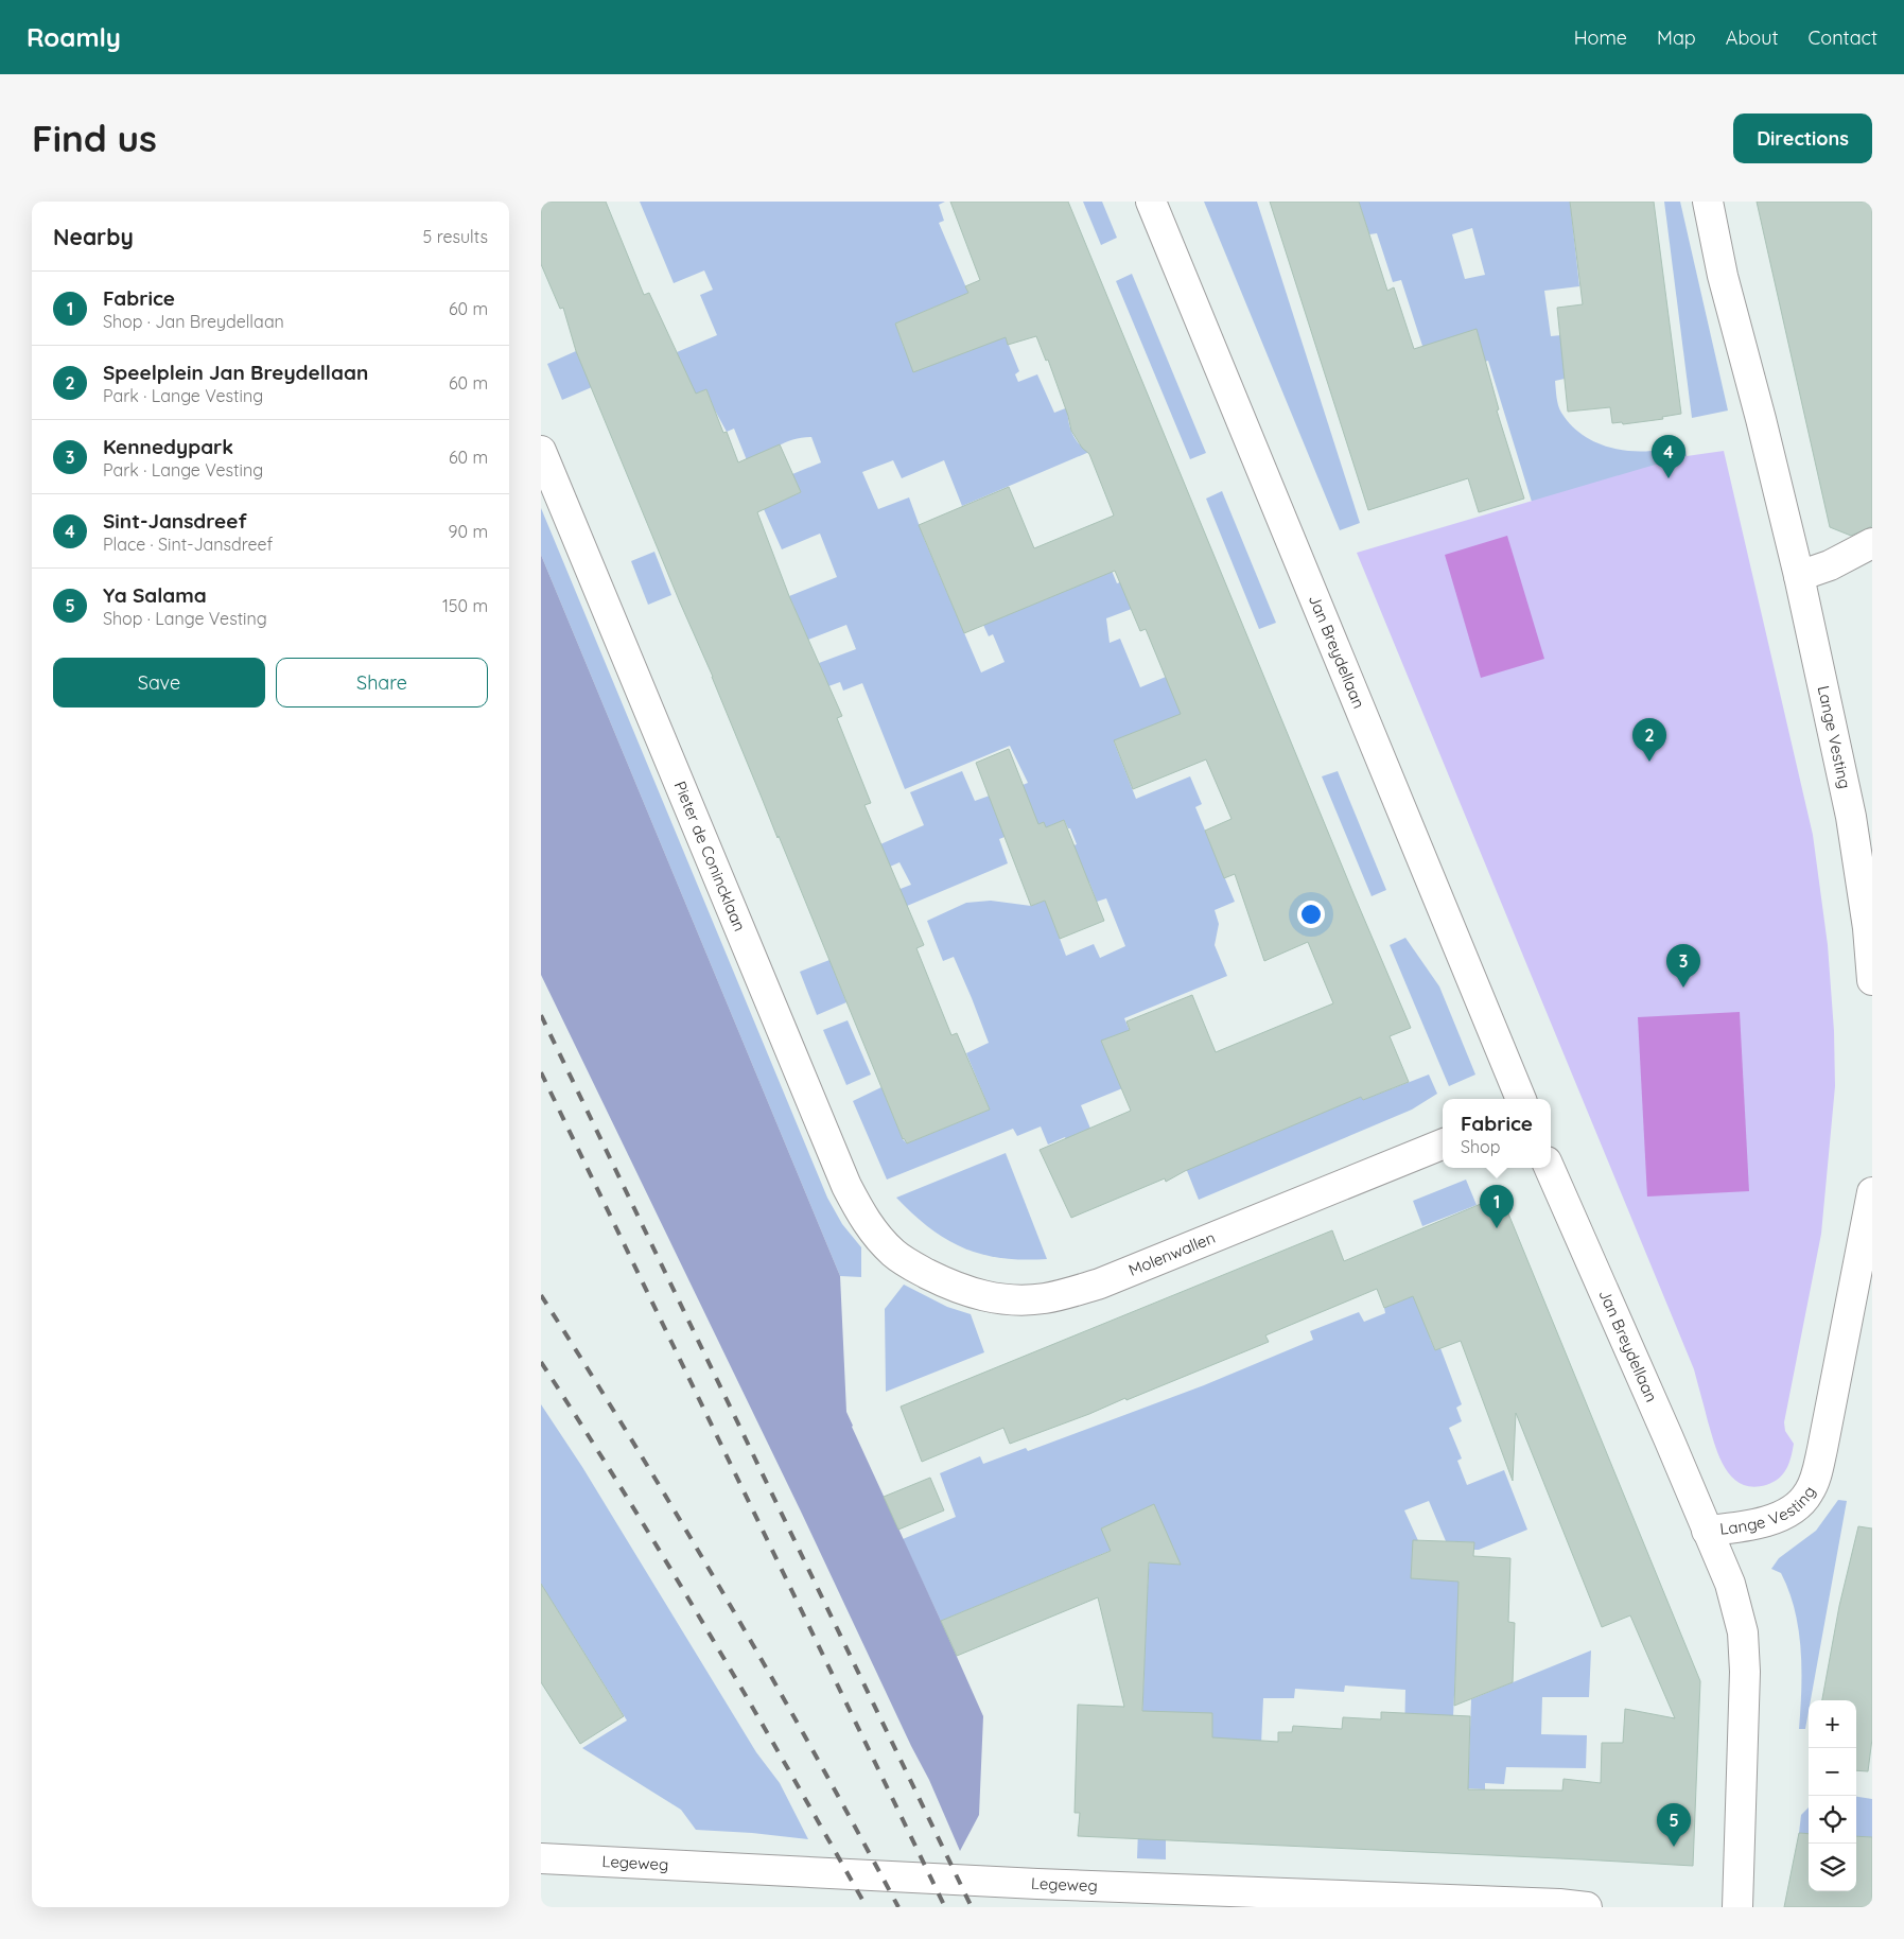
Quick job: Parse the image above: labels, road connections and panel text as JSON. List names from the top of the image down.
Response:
{
  "streets": {
    "street": [
      "Jan Breydellaan",
      "Lange Vesting",
      "Pieter de Conincklaan",
      "Molenwallen",
      "Legeweg"
    ]
  },
  "crossings": [
    ["Jan Breydellaan", "Lange Vesting"],
    ["Pieter de Conincklaan", "Molenwallen"]
  ],
  "page": {
    "header": "Roamly",
    "nav": [
      "Home",
      "Map",
      "About",
      "Contact"
    ],
    "buttons": [
      "Directions",
      ["Save", "Share"]
    ],
    "title": "Find us",
    "heading": ["Nearby", "5 results"],
    "list": [
      {
        "mark": "1",
        "name": "Fabrice",
        "note": "Shop · Jan Breydellaan",
        "value": "60 m"
      },
      {
        "mark": "2",
        "name": "Speelplein Jan Breydellaan",
        "note": "Park · Lange Vesting",
        "value": "60 m"
      },
      {
        "mark": "3",
        "name": "Kennedypark",
        "note": "Park · Lange Vesting",
        "value": "60 m"
      },
      {
        "mark": "4",
        "name": "Sint-Jansdreef",
        "note": "Place · Sint-Jansdreef",
        "value": "90 m"
      },
      {
        "mark": "5",
        "name": "Ya Salama",
        "note": "Shop · Lange Vesting",
        "value": "150 m"
      }
    ],
    "pins": [
      "4",
      "2",
      "3",
      "1",
      "5"
    ],
    "popup": ["Fabrice", "Shop"],
    "map_buttons": ["+", "−"]
  }
}
